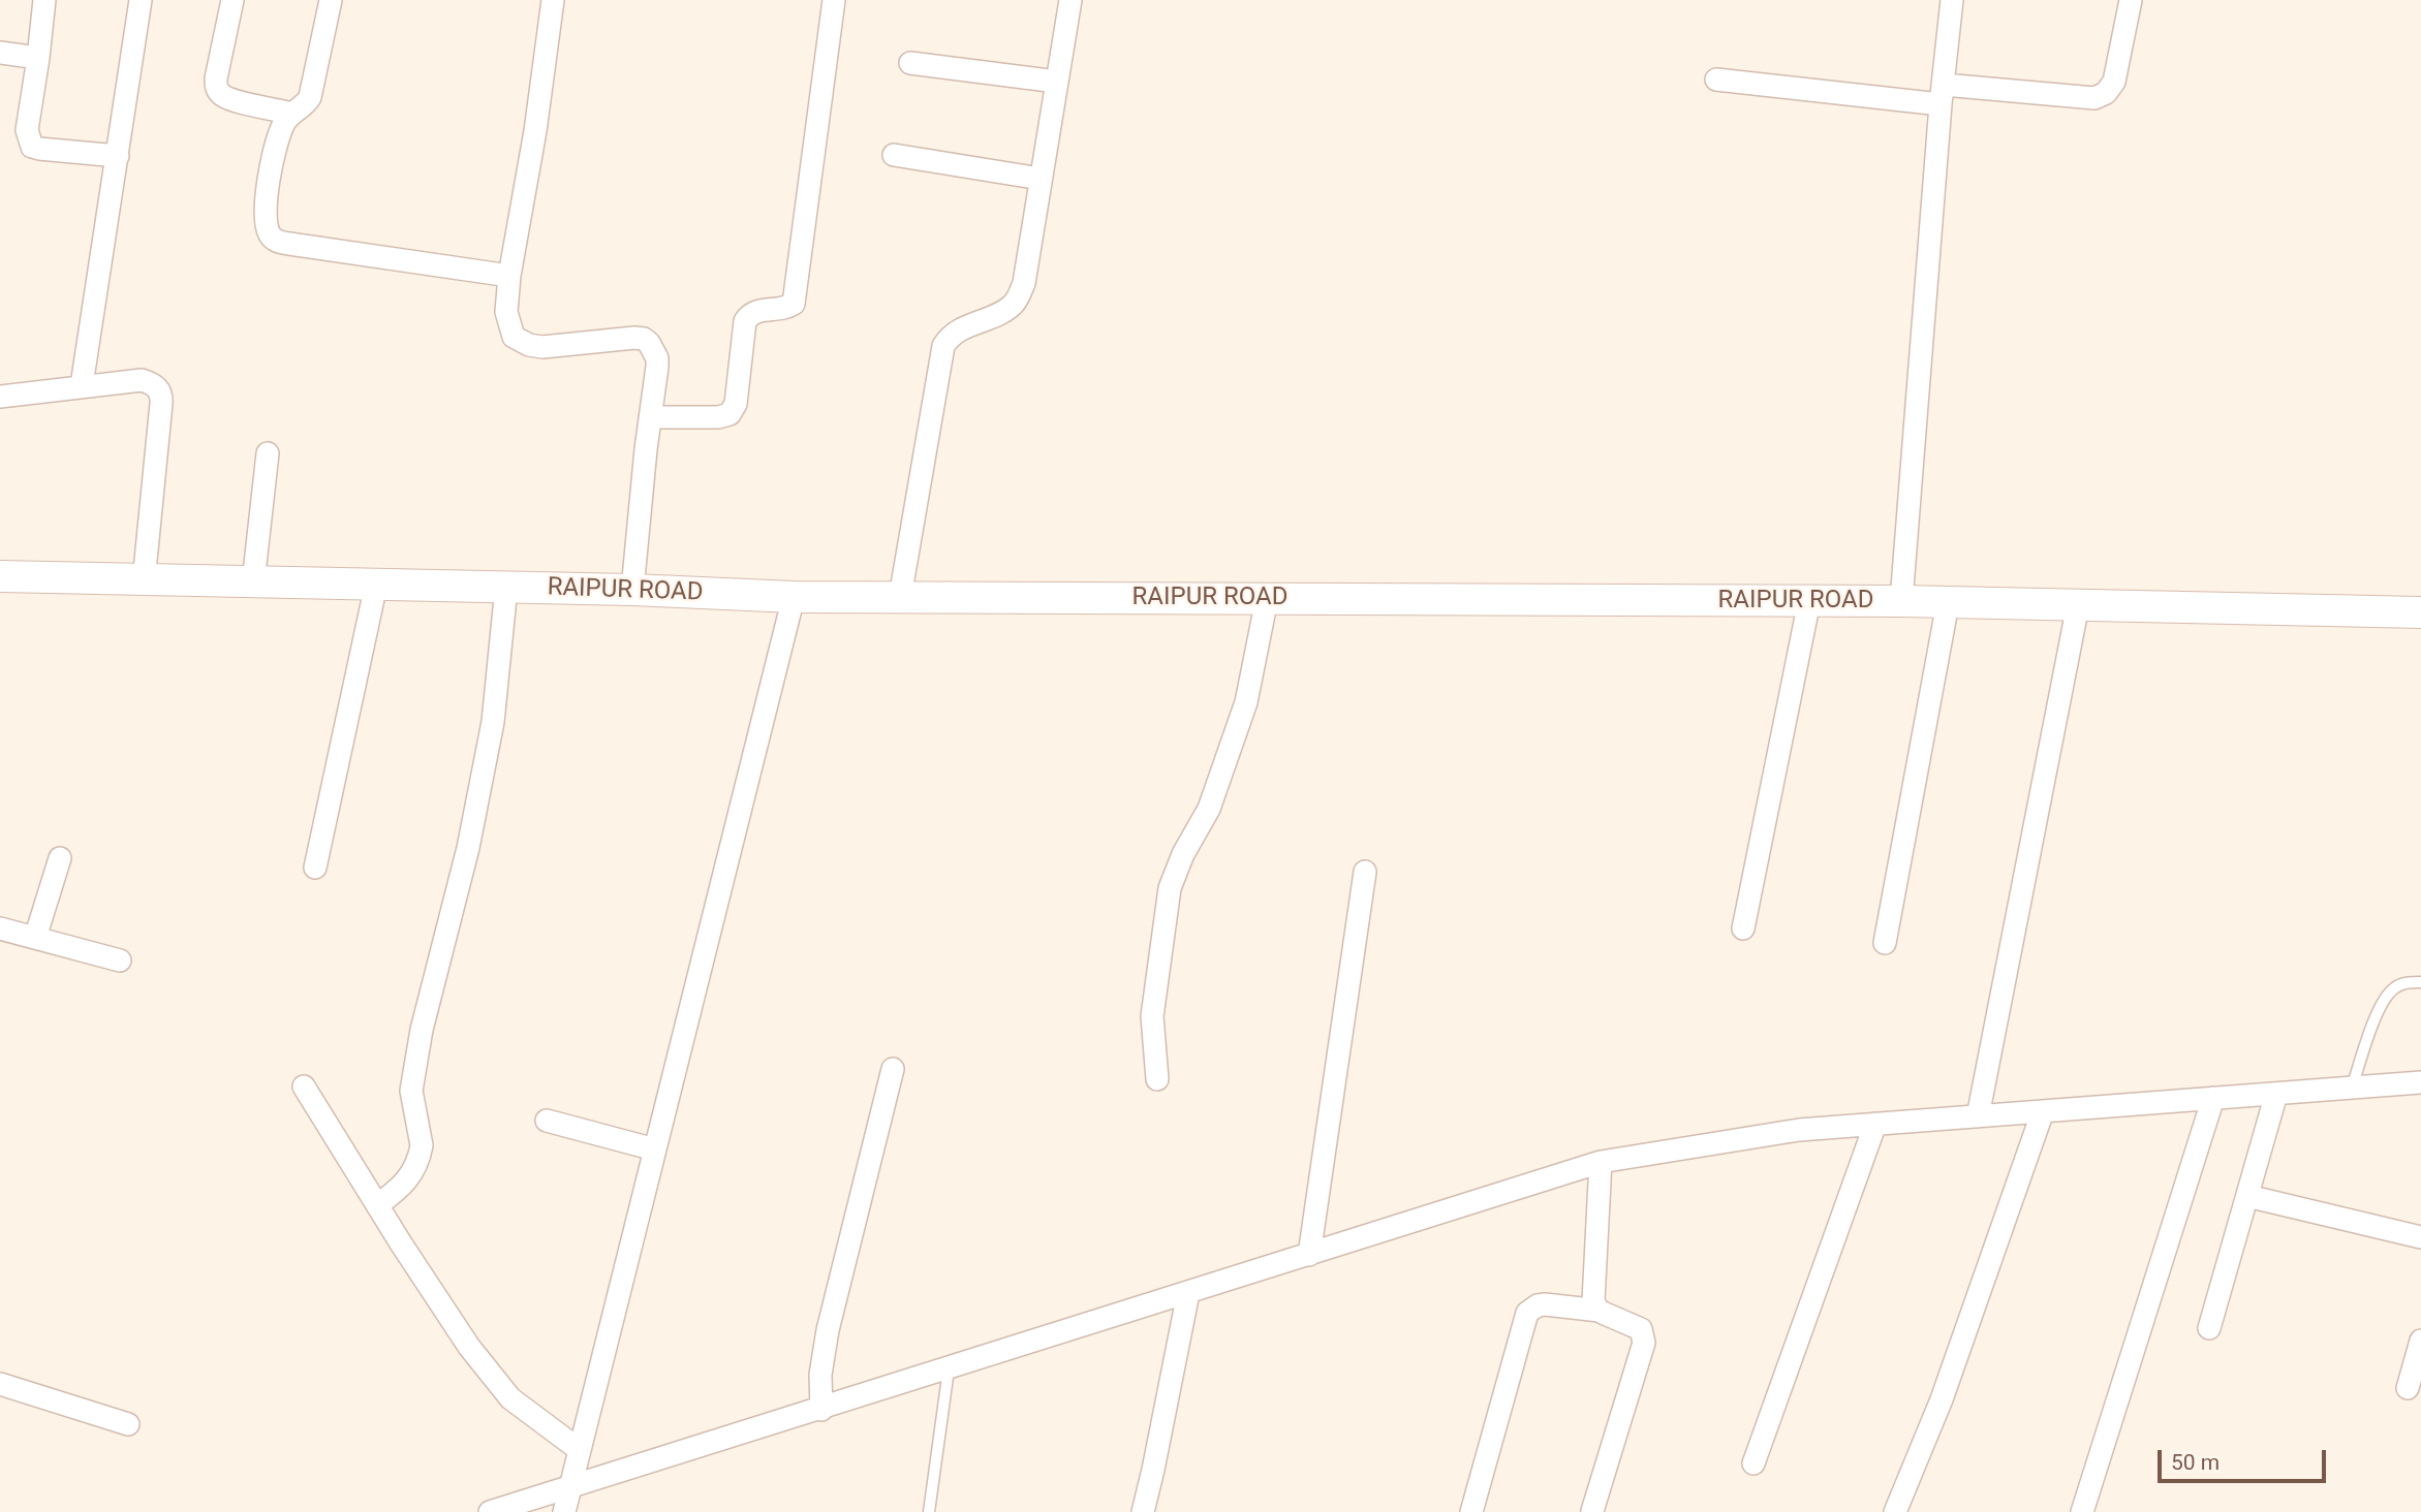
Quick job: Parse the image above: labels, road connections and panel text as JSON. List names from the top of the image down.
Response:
{
  "streets": {
    "main road": ["RAIPUR ROAD"]
  },
  "scale_bar": "50 m"
}
